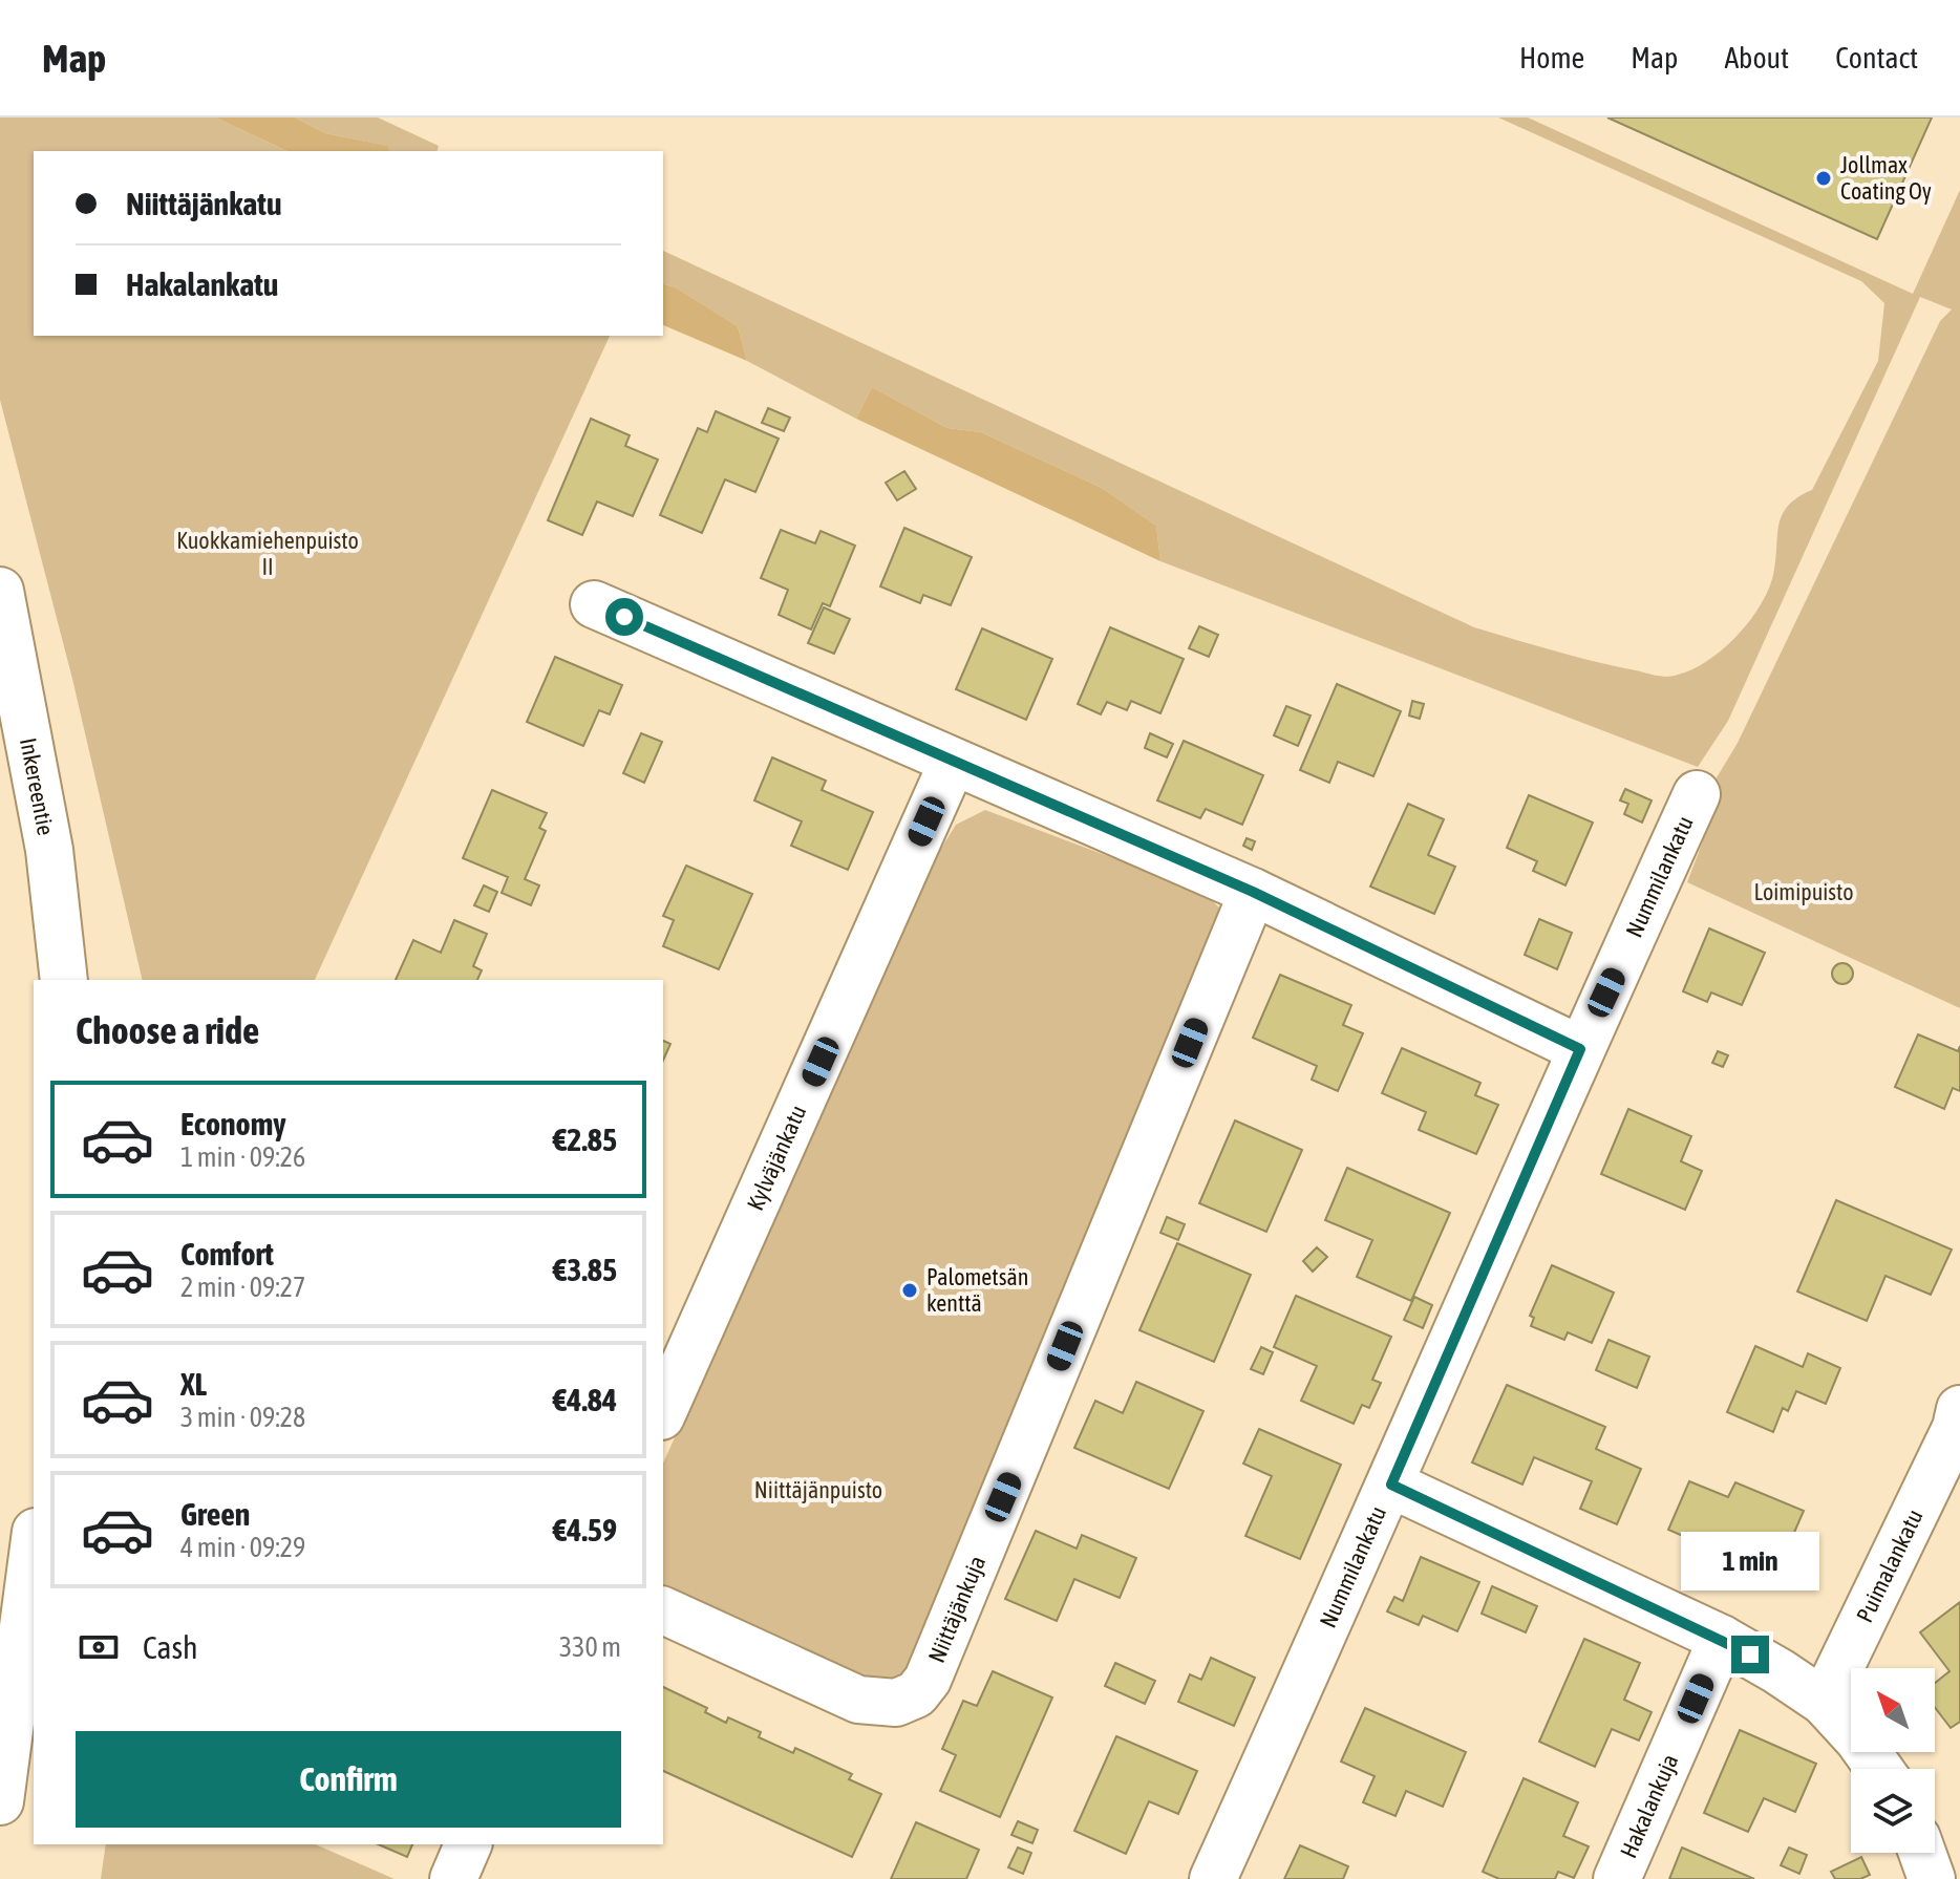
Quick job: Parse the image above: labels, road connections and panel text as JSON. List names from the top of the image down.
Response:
{
  "streets": {
    "street": [
      "Inkereentie",
      "Nummilankatu",
      "Kylväjänkatu",
      "Puimalankatu",
      "Niittäjänkuja",
      "Hakalankuja"
    ]
  },
  "parks": ["Kuokkamiehenpuisto II", "Loimipuisto", "Niittäjänpuisto"],
  "places": ["Jollmax Coating Oy", "Palometsän kenttä"],
  "north": "top left",
  "page": {
    "header": "Map",
    "nav": [
      "Home",
      "Map",
      "About",
      "Contact"
    ],
    "banner": ["Niittäjänkatu", "Hakalankatu"],
    "heading": "Choose a ride",
    "list": [
      {
        "name": "Economy",
        "note": "1 min · 09:26",
        "value": "€2.85"
      },
      {
        "name": "Comfort",
        "note": "2 min · 09:27",
        "value": "€3.85"
      },
      {
        "name": "XL",
        "note": "3 min · 09:28",
        "value": "€4.84"
      },
      {
        "name": "Green",
        "note": "4 min · 09:29",
        "value": "€4.59"
      }
    ],
    "bubble": "1 min",
    "pay": ["Cash", "330 m"],
    "buttons": "Confirm"
  }
}
